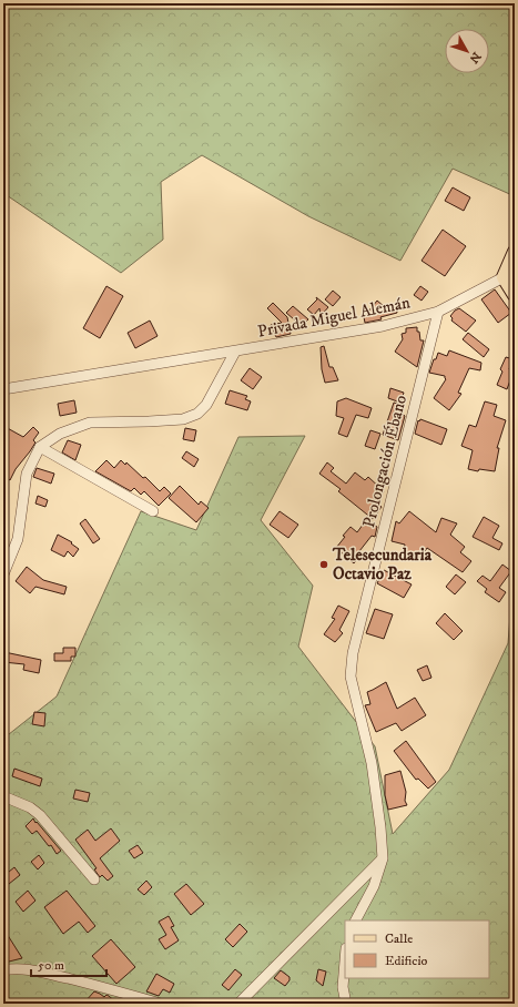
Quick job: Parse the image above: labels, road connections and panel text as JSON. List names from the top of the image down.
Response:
{
  "streets": {
    "street": ["Privada Miguel Alemán", "Prolongación Ébano"]
  },
  "crossings": [
    ["Privada Miguel Alemán", "Prolongación Ébano"]
  ],
  "places": ["Telesecundaria Octavio Paz"],
  "legend": ["Calle", "Edificio"],
  "scale_bar": "50 m",
  "north": "bottom right"
}
